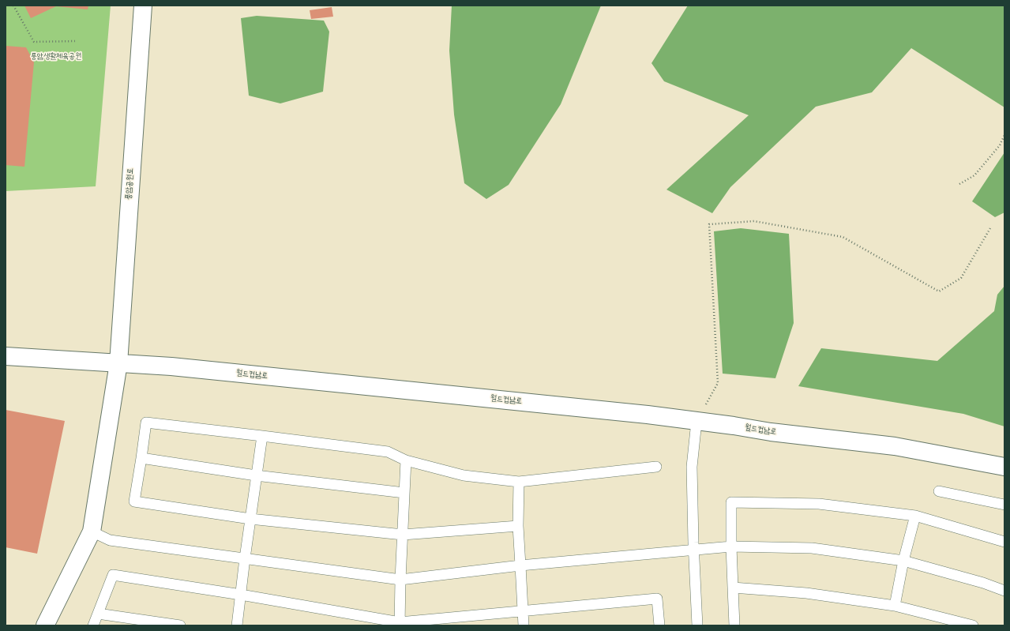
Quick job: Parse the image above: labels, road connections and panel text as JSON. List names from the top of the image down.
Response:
{
  "streets": {
    "street": ["풍암공원로", "월드컵남로"]
  },
  "crossings": [
    ["풍암공원로", "월드컵남로"]
  ],
  "parks": ["풍암생활체육공원"]
}
